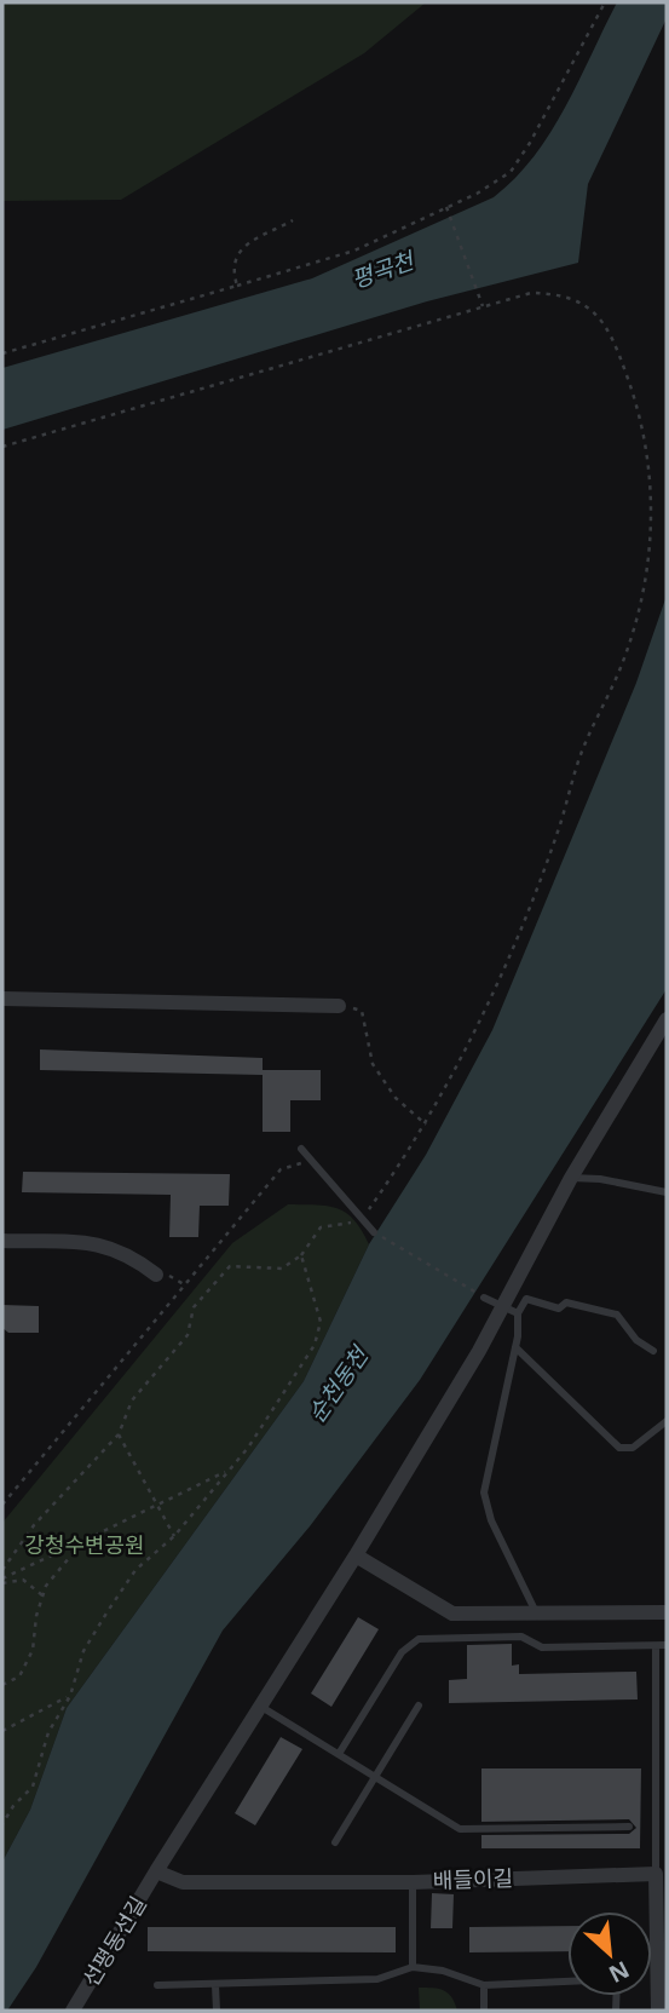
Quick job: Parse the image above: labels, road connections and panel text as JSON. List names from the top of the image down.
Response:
{
  "streets": {
    "street": ["배들이길", "선평동선길"]
  },
  "crossings": [
    ["배들이길", "선평동선길"]
  ],
  "water": ["평곡천", "순천동천"],
  "parks": ["강청수변공원"],
  "north": "bottom right"
}
